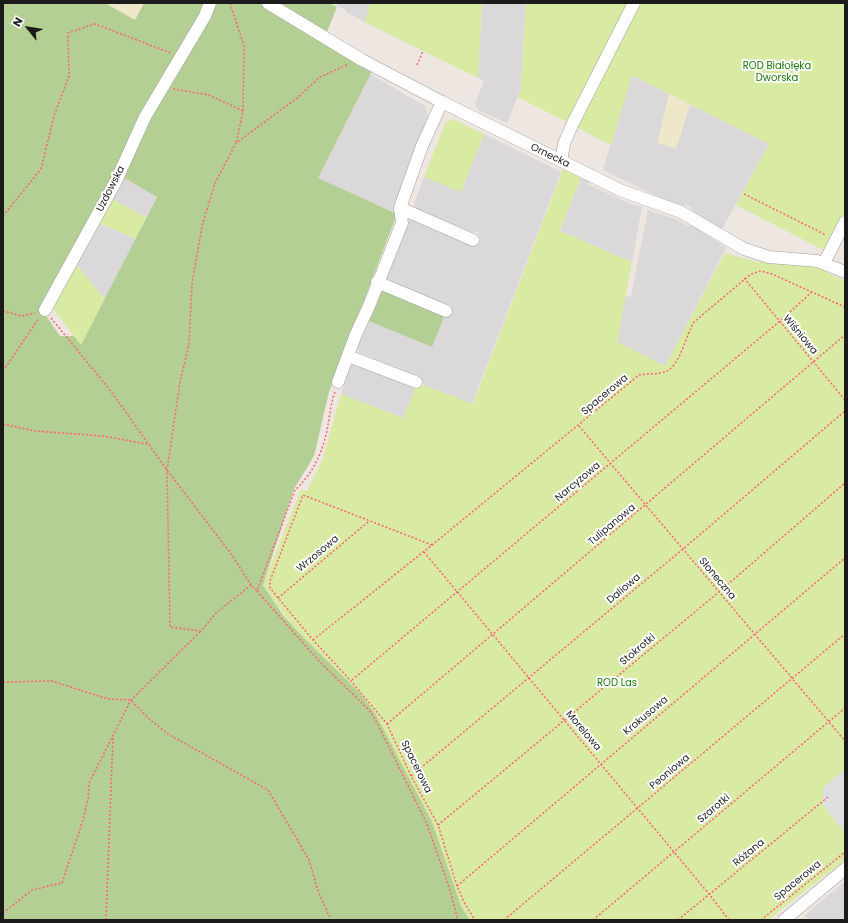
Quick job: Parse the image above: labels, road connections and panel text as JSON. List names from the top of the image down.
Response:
{
  "streets": {
    "street": ["Ornecka", "Uzdowska"],
    "path": [
      "Wiśniowa",
      "Spacerowa",
      "Narcyzowa",
      "Tulipanowa",
      "Wrzosowa",
      "Słoneczna",
      "Daliowa",
      "Stokrotki",
      "Krokusowa",
      "Morelowa",
      "Peoniowa",
      "Szarotki",
      "Różana"
    ]
  },
  "crossings": [
    ["Wiśniowa", "Spacerowa"],
    ["Wiśniowa", "Narcyzowa"],
    ["Wiśniowa", "Tulipanowa"],
    ["Spacerowa", "Narcyzowa"],
    ["Spacerowa", "Tulipanowa"],
    ["Spacerowa", "Wrzosowa"],
    ["Spacerowa", "Słoneczna"],
    ["Spacerowa", "Daliowa"],
    ["Spacerowa", "Stokrotki"],
    ["Spacerowa", "Krokusowa"],
    ["Spacerowa", "Morelowa"],
    ["Narcyzowa", "Słoneczna"],
    ["Narcyzowa", "Morelowa"],
    ["Tulipanowa", "Słoneczna"],
    ["Tulipanowa", "Morelowa"],
    ["Słoneczna", "Daliowa"],
    ["Słoneczna", "Stokrotki"],
    ["Słoneczna", "Krokusowa"],
    ["Słoneczna", "Peoniowa"],
    ["Słoneczna", "Szarotki"],
    ["Daliowa", "Morelowa"],
    ["Stokrotki", "Morelowa"],
    ["Krokusowa", "Morelowa"],
    ["Morelowa", "Peoniowa"],
    ["Morelowa", "Szarotki"],
    ["Morelowa", "Różana"]
  ],
  "parks": ["ROD Białołęka Dworska", "ROD Las"],
  "north": "top left"
}
